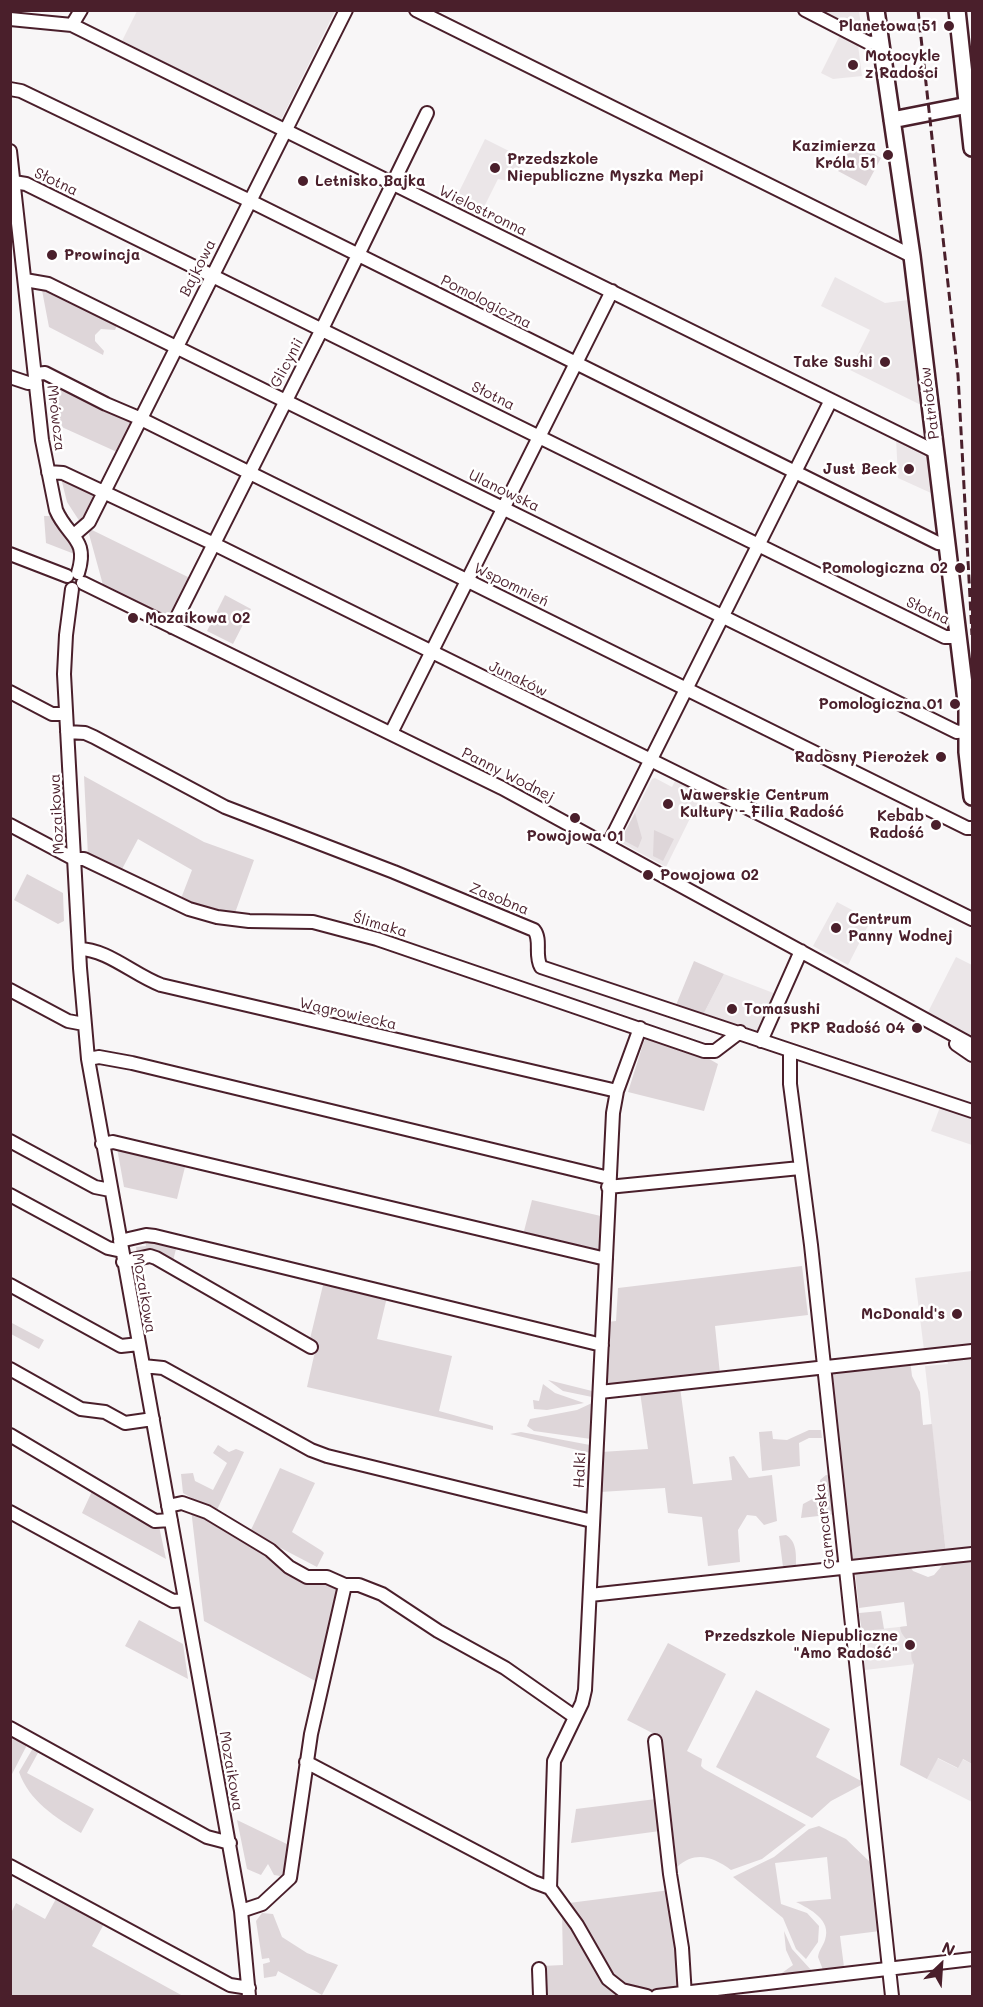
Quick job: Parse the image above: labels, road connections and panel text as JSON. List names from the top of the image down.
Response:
{
  "streets": {
    "main road": ["Patriotów"],
    "street": [
      "Słotna",
      "Wielostronna",
      "Bajkowa",
      "Pomologiczna",
      "Glicynii",
      "Mrówcza",
      "Ulanowska",
      "Wspomnień",
      "Junaków",
      "Panny Wodnej",
      "Mozaikowa",
      "Zasobna",
      "Ślimaka",
      "Wągrowiecka",
      "Halki",
      "Garncarska"
    ]
  },
  "crossings": [
    ["Słotna", "Bajkowa"],
    ["Słotna", "Glicynii"],
    ["Słotna", "Patriotów"],
    ["Słotna", "Mrówcza"],
    ["Wielostronna", "Bajkowa"],
    ["Wielostronna", "Glicynii"],
    ["Wielostronna", "Patriotów"],
    ["Bajkowa", "Pomologiczna"],
    ["Bajkowa", "Mrówcza"],
    ["Bajkowa", "Ulanowska"],
    ["Bajkowa", "Wspomnień"],
    ["Bajkowa", "Junaków"],
    ["Pomologiczna", "Glicynii"],
    ["Pomologiczna", "Patriotów"],
    ["Glicynii", "Ulanowska"],
    ["Glicynii", "Wspomnień"],
    ["Glicynii", "Junaków"],
    ["Glicynii", "Panny Wodnej"],
    ["Patriotów", "Ulanowska"],
    ["Mrówcza", "Ulanowska"],
    ["Mrówcza", "Wspomnień"],
    ["Mrówcza", "Junaków"],
    ["Mrówcza", "Panny Wodnej"],
    ["Mrówcza", "Mozaikowa"],
    ["Panny Wodnej", "Mozaikowa"],
    ["Mozaikowa", "Zasobna"],
    ["Mozaikowa", "Ślimaka"],
    ["Mozaikowa", "Wągrowiecka"],
    ["Zasobna", "Ślimaka"],
    ["Zasobna", "Garncarska"],
    ["Ślimaka", "Halki"],
    ["Wągrowiecka", "Halki"]
  ],
  "places": [
    "Planetowa 51",
    "Motocykle z Radości",
    "Kazimierza Króla 51",
    "Przedszkole Niepubliczne Myszka Mepi",
    "Letnisko Bajka",
    "Prowincja",
    "Take Sushi",
    "Just Beck",
    "Pomologiczna 02",
    "Mozaikowa 02",
    "Pomologiczna 01",
    "Radosny Pierożek",
    "Wawerskie Centrum Kultury - Filia Radość",
    "Powojowa 01",
    "Kebab Radość",
    "Powojowa 02",
    "Centrum Panny Wodnej",
    "Tomasushi",
    "PKP Radość 04",
    "McDonald's",
    "Przedszkole Niepubliczne \"Amo Radość\""
  ],
  "north": "top right"
}
